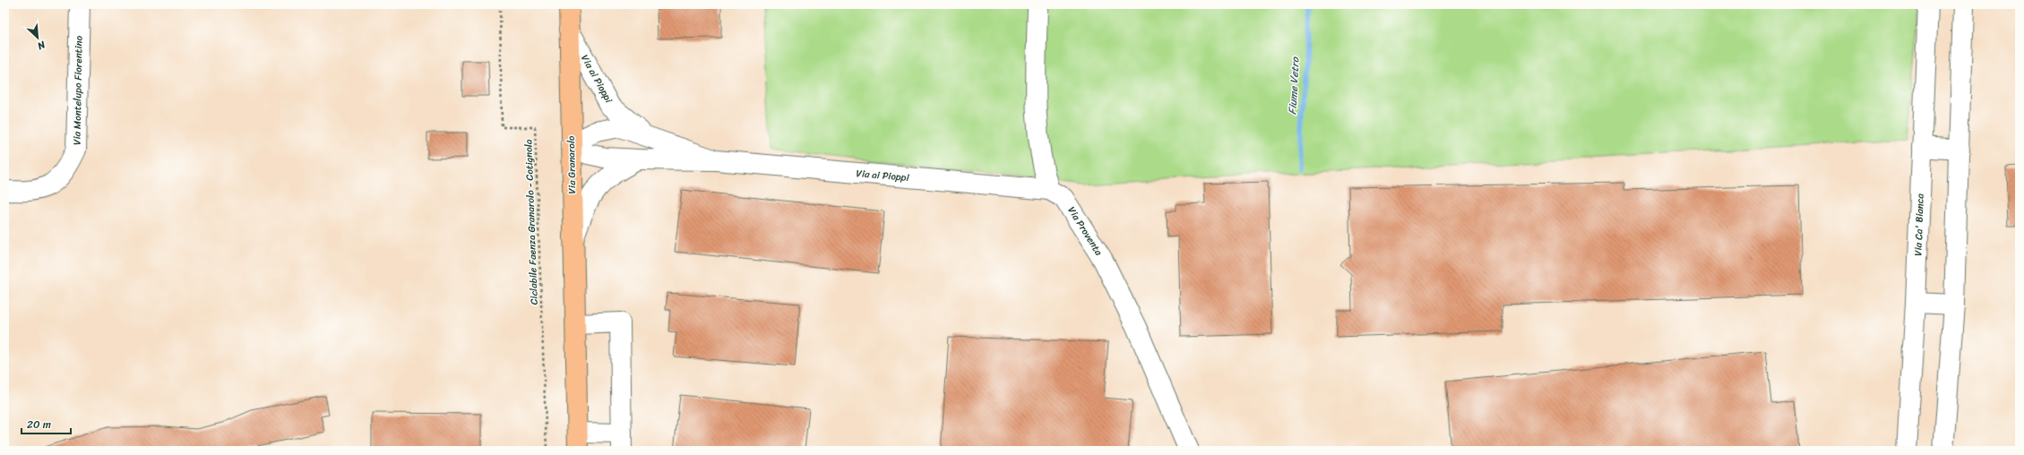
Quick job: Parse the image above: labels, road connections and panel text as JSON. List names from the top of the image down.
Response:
{
  "streets": {
    "main road": ["Via Granarolo"],
    "street": [
      "Via ai Pioppi",
      "Via Montelupo Fiorentino",
      "Via Ca' Bianca",
      "Via Proventa"
    ],
    "path": ["Ciclabile Faenza Granarolo - Cotignola"]
  },
  "crossings": [
    ["Via ai Pioppi", "Via Granarolo"],
    ["Via ai Pioppi", "Via Proventa"]
  ],
  "water": ["Fiume Vetro"],
  "scale_bar": "20 m",
  "north": "bottom right"
}
